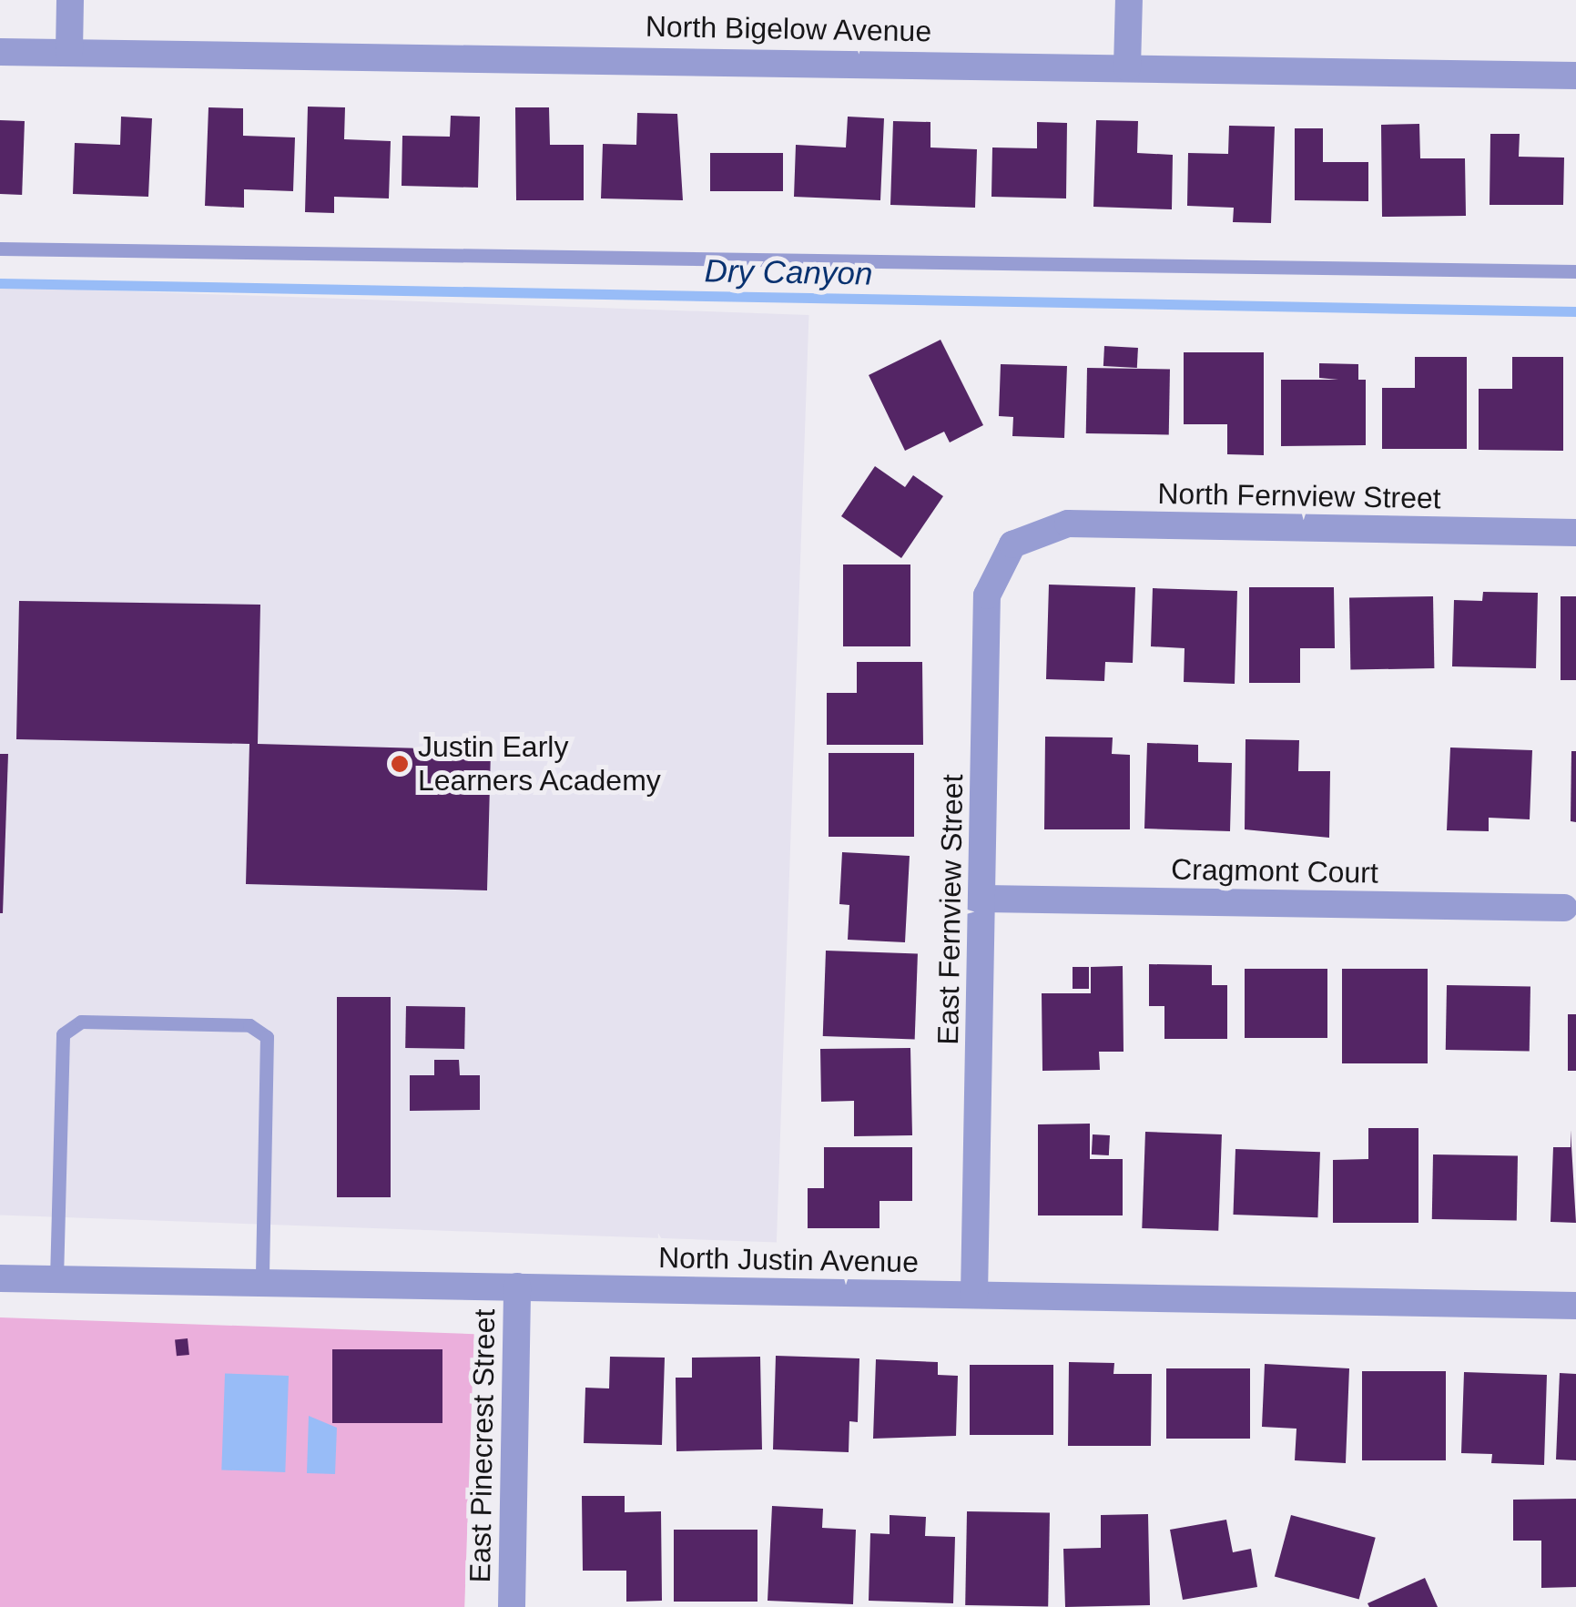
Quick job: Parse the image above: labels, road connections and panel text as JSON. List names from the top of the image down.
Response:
{
  "streets": {
    "street": [
      "North Bigelow Avenue",
      "North Fernview Street",
      "Cragmont Court",
      "East Fernview Street",
      "North Justin Avenue",
      "East Pinecrest Street"
    ]
  },
  "crossings": [
    ["North Fernview Street", "East Fernview Street"],
    ["Cragmont Court", "East Fernview Street"],
    ["East Fernview Street", "North Justin Avenue"],
    ["North Justin Avenue", "East Pinecrest Street"]
  ],
  "water": ["Dry Canyon"],
  "places": ["Justin Early Learners Academy"]
}
